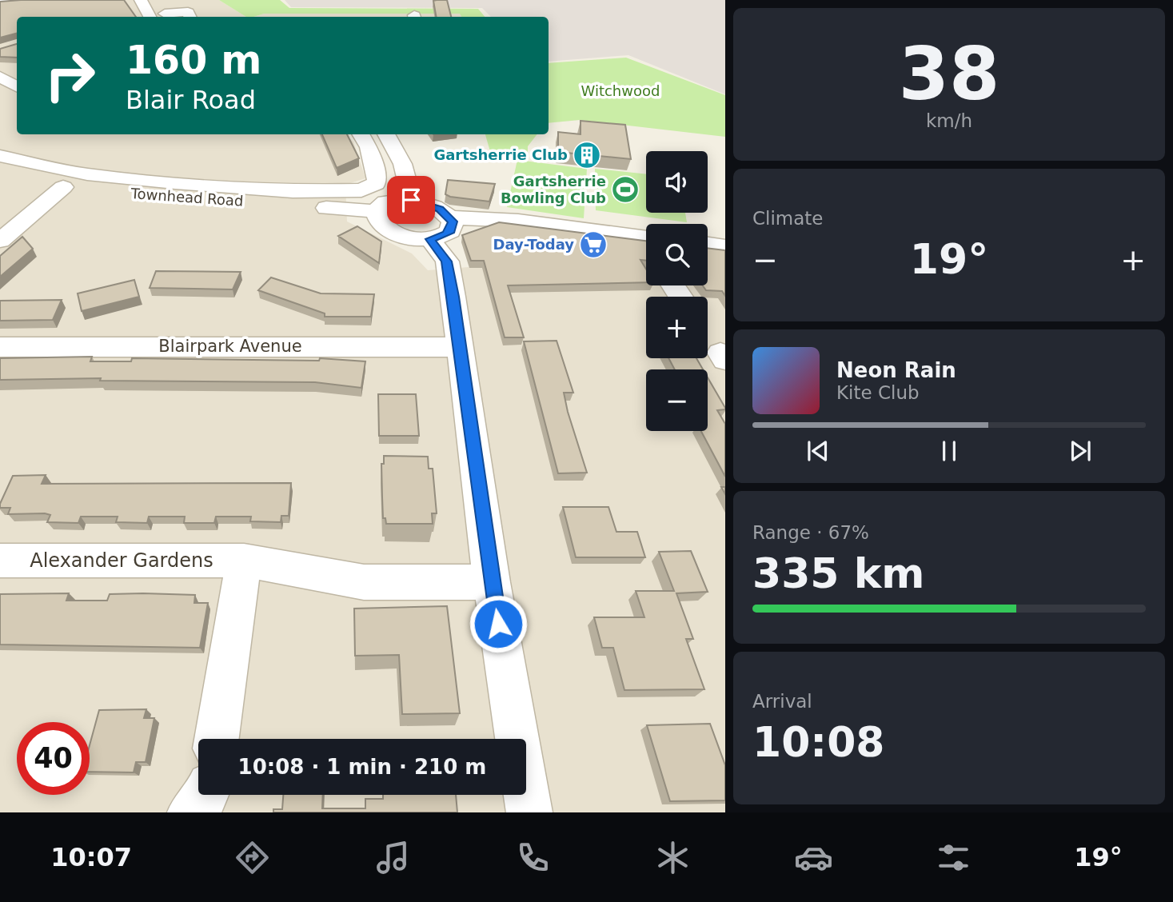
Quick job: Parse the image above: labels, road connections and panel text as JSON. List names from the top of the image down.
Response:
{
  "streets": {
    "street": ["Townhead Road", "Blairpark Avenue", "Alexander Gardens"]
  },
  "parks": ["Witchwood"],
  "places": {
    "building": ["Gartsherrie Club"],
    "sports": ["Gartsherrie Bowling Club"],
    "supermarket": ["Day-Today"]
  },
  "page": {
    "tile": [
      ["38", "km/h"],
      "Climate",
      ["Range · 67%", "335 km"],
      ["Arrival", "10:08"]
    ],
    "turn": ["160 m", "Blair Road"],
    "map_buttons": ["+", "−"],
    "heat": ["−", "19°", "+"],
    "song": ["Neon Rain", "Kite Club"],
    "limit": "40",
    "trip": "10:08 · 1 min · 210 m",
    "tabs": ["10:07", "19°"]
  }
}
